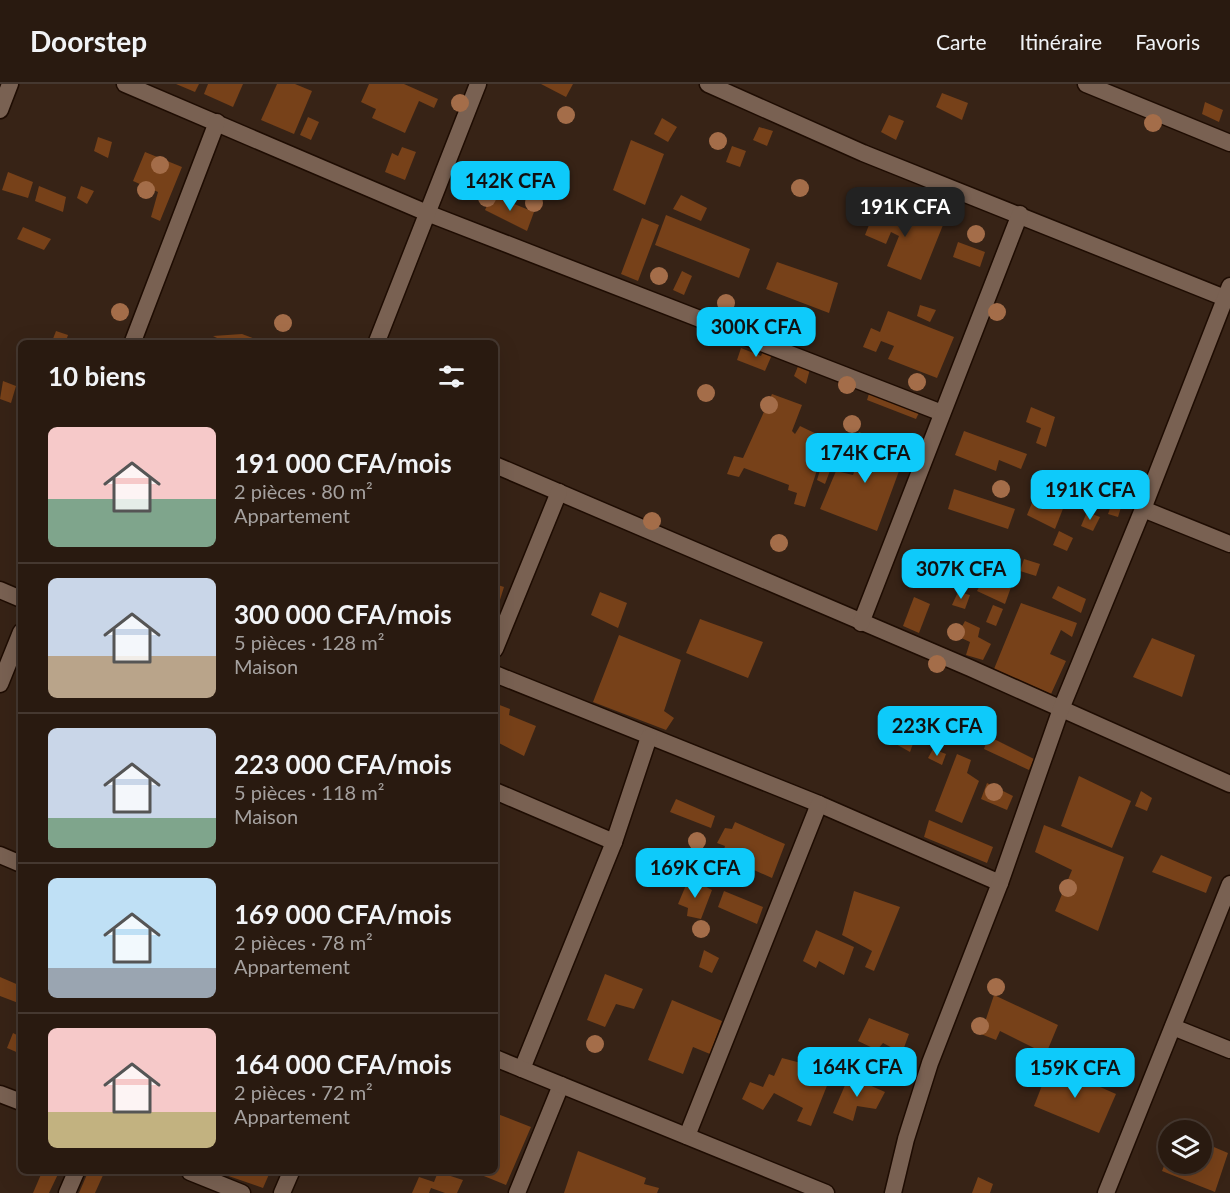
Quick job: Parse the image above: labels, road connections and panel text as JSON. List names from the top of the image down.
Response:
{
  "page": {
    "header": "Doorstep",
    "nav": ["Carte", "Itinéraire", "Favoris"],
    "price": [
      "142K CFA",
      "191K CFA",
      "300K CFA",
      "174K CFA",
      "191K CFA",
      "307K CFA",
      "223K CFA",
      "169K CFA",
      "164K CFA",
      "159K CFA"
    ],
    "heading": "10 biens",
    "list": [
      {
        "name": "191 000 CFA/mois",
        "note": "2 pièces · 80 m² · Appartement"
      },
      {
        "name": "300 000 CFA/mois",
        "note": "5 pièces · 128 m² · Maison"
      },
      {
        "name": "223 000 CFA/mois",
        "note": "5 pièces · 118 m² · Maison"
      },
      {
        "name": "169 000 CFA/mois",
        "note": "2 pièces · 78 m² · Appartement"
      },
      {
        "name": "164 000 CFA/mois",
        "note": "2 pièces · 72 m² · Appartement"
      }
    ]
  }
}
